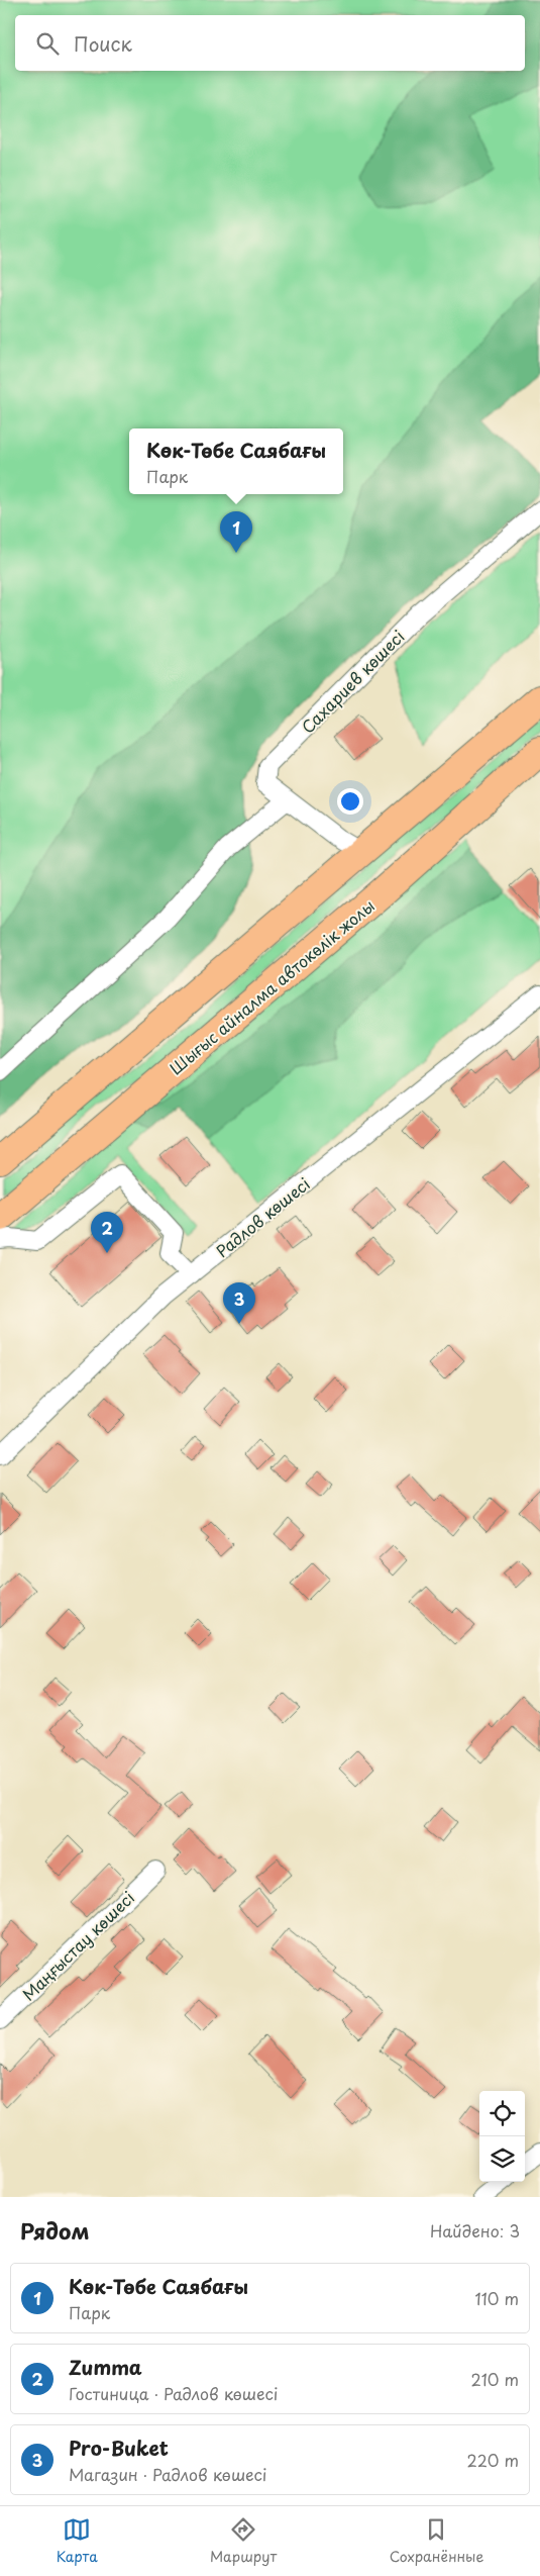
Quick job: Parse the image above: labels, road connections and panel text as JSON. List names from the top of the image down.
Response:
{
  "streets": {
    "main road": ["Шығыс айналма автокөлік жолы"],
    "street": ["Сахариев көшесі", "Радлов көшесі", "Маңғыстау көшесі"]
  },
  "page": {
    "search": "Поиск",
    "popup": ["Көк-Төбе Саябағы", "Парк"],
    "pins": ["1", "2", "3"],
    "heading": ["Рядом", "Найдено: 3"],
    "list": [
      {
        "mark": "1",
        "name": "Көк-Төбе Саябағы",
        "note": "Парк",
        "value": "110 m"
      },
      {
        "mark": "2",
        "name": "Zumma",
        "note": "Гостиница · Радлов көшесі",
        "value": "210 m"
      },
      {
        "mark": "3",
        "name": "Pro-Buket",
        "note": "Магазин · Радлов көшесі",
        "value": "220 m"
      }
    ],
    "nav": ["Карта", "Маршрут", "Сохранённые"]
  }
}
